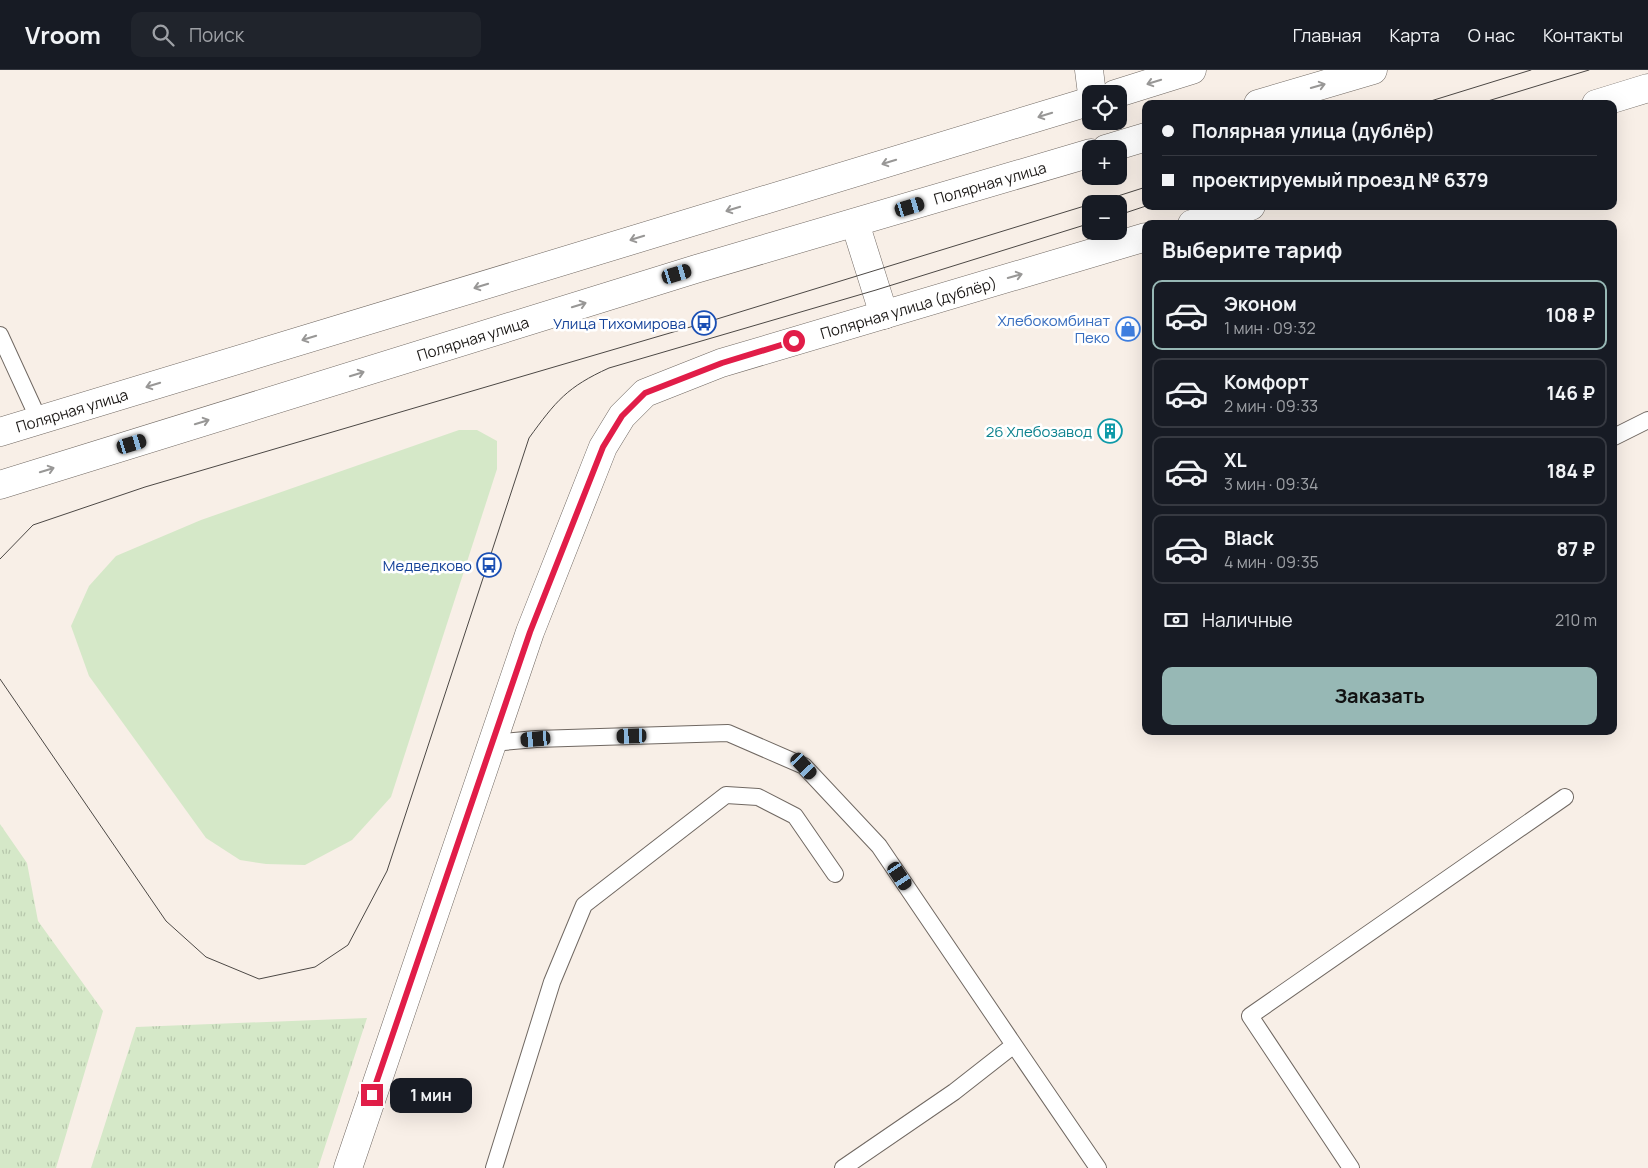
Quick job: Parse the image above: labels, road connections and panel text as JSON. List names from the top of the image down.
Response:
{
  "streets": {
    "main road": ["Полярная улица", "Полярная улица (дублёр)"]
  },
  "places": {
    "bus stop": ["Улица Тихомирова", "Медведково"],
    "shop": ["Хлебокомбинат Пеко"],
    "building": ["26 Хлебозавод"]
  },
  "page": {
    "header": "Vroom",
    "search": "Поиск",
    "nav": [
      "Главная",
      "Карта",
      "О нас",
      "Контакты"
    ],
    "map_buttons": ["+", "−"],
    "banner": ["Полярная улица (дублёр)", "проектируемый проезд № 6379"],
    "heading": "Выберите тариф",
    "list": [
      {
        "name": "Эконом",
        "note": "1 мин · 09:32",
        "value": "108 ₽"
      },
      {
        "name": "Комфорт",
        "note": "2 мин · 09:33",
        "value": "146 ₽"
      },
      {
        "name": "XL",
        "note": "3 мин · 09:34",
        "value": "184 ₽"
      },
      {
        "name": "Black",
        "note": "4 мин · 09:35",
        "value": "87 ₽"
      }
    ],
    "pay": ["Наличные", "210 m"],
    "buttons": "Заказать",
    "bubble": "1 мин"
  }
}
